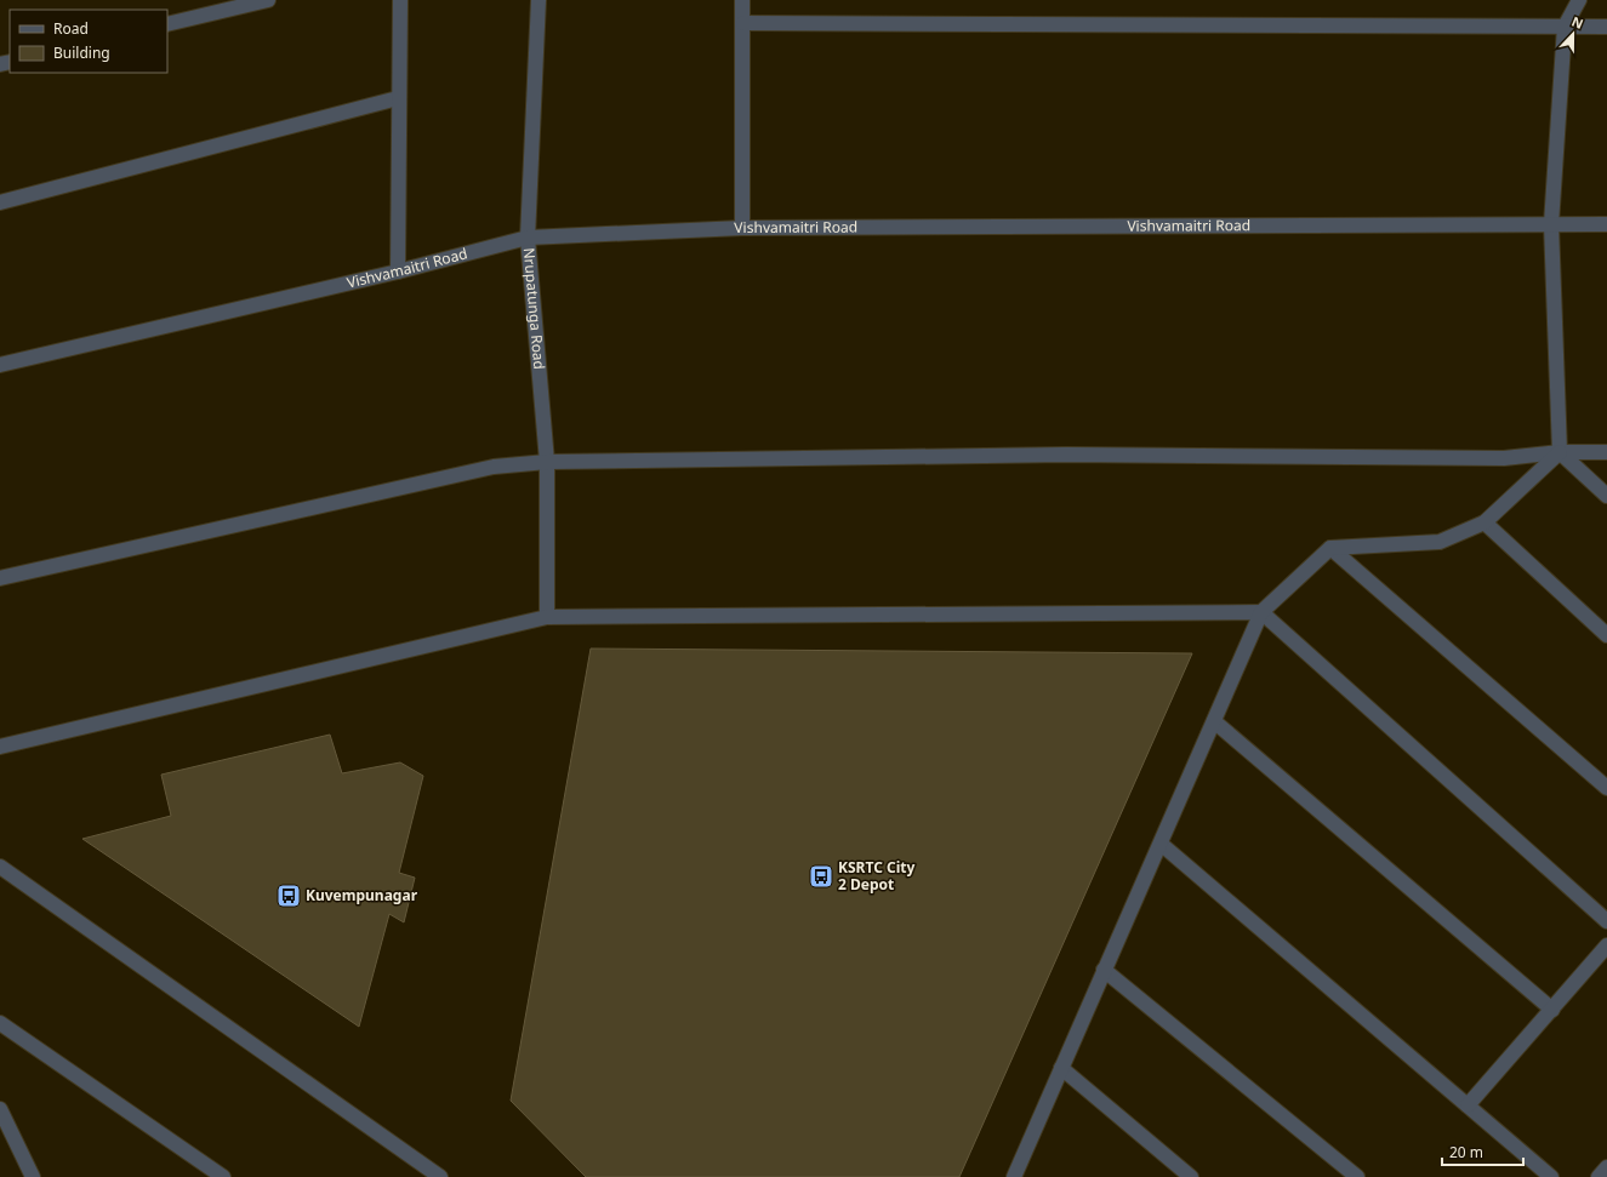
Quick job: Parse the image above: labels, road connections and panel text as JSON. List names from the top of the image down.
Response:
{
  "streets": {
    "street": ["Vishvamaitri Road", "Nrupatunga Road"]
  },
  "crossings": [
    ["Vishvamaitri Road", "Nrupatunga Road"]
  ],
  "places": {
    "bus stop": ["KSRTC City 2 Depot", "Kuvempunagar"]
  },
  "legend": ["Road", "Building"],
  "scale_bar": "20 m",
  "north": "top"
}
